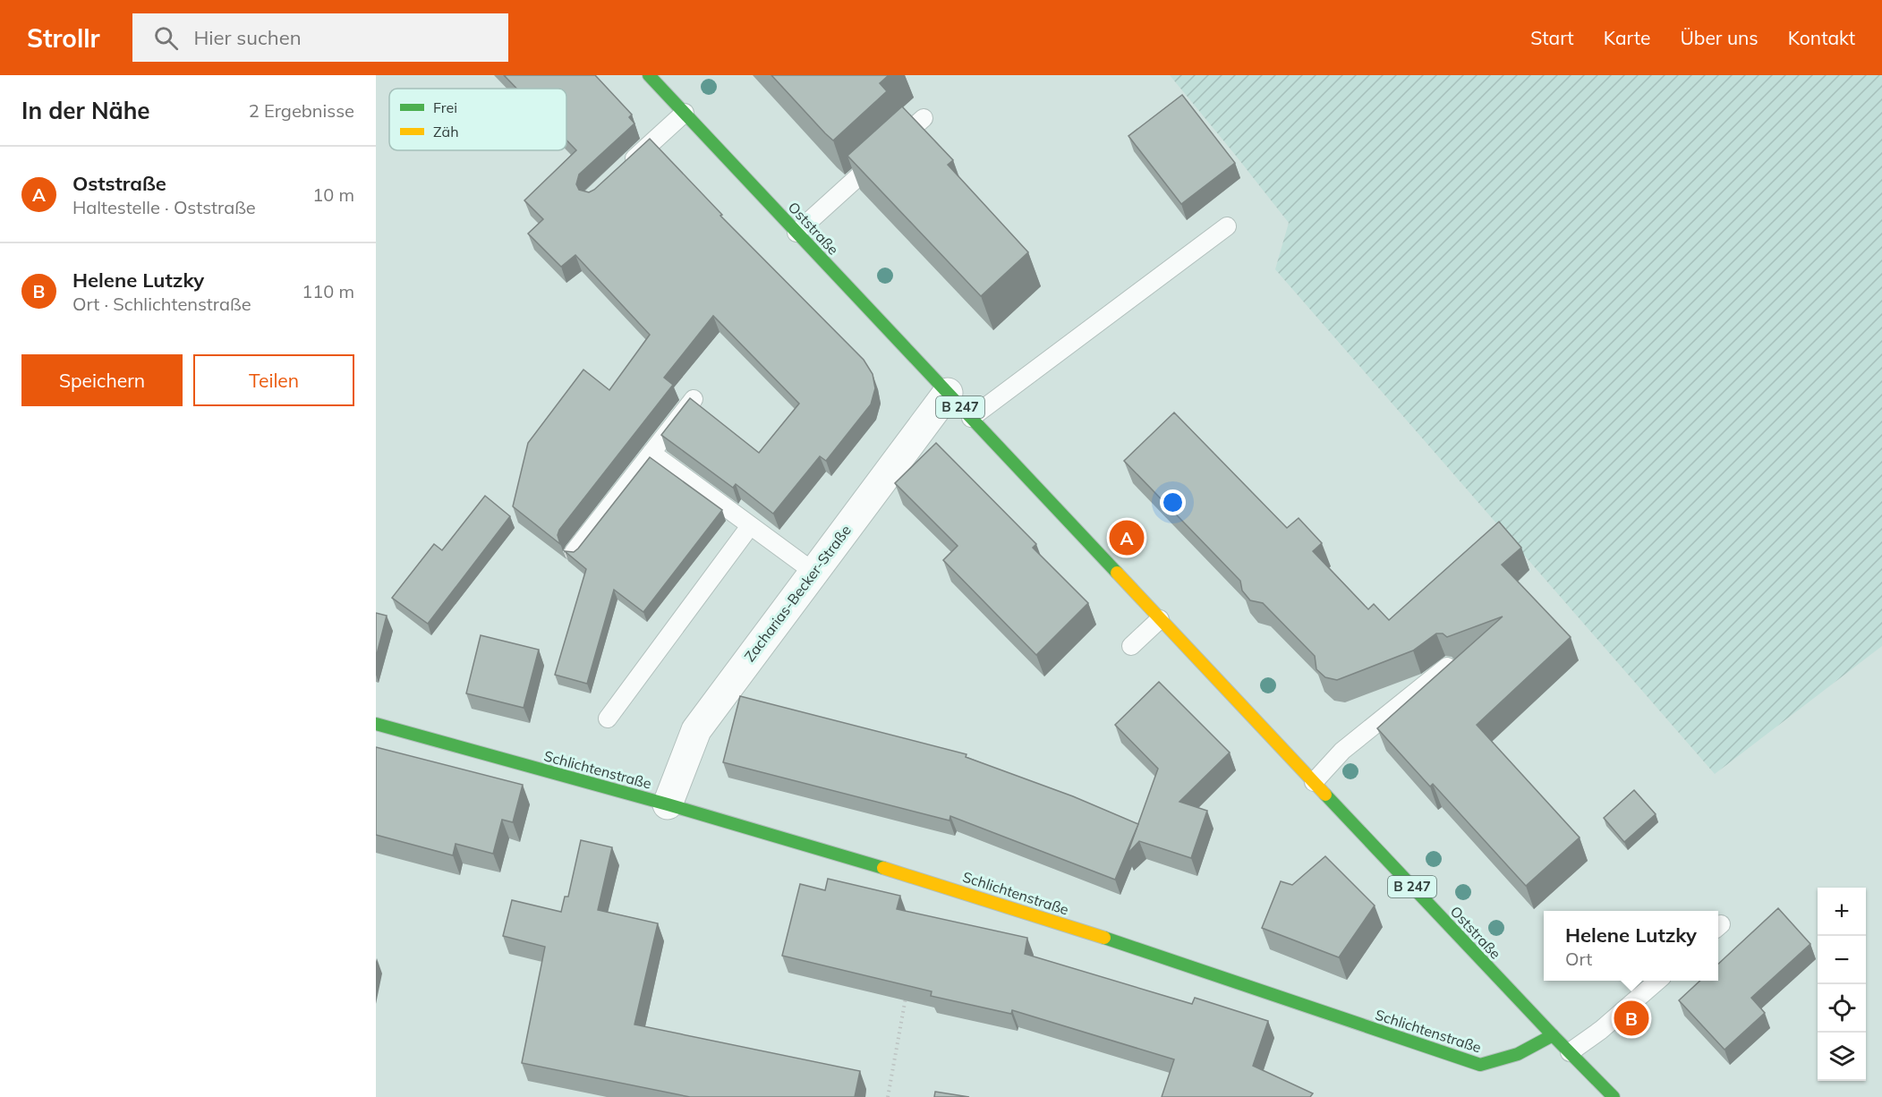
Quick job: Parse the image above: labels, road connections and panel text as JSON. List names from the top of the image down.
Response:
{
  "streets": {
    "main road": ["Oststraße", "B 247", "Schlichtenstraße"],
    "street": ["Zacharias-Becker-Straße"]
  },
  "crossings": [
    ["Oststraße", "B 247"],
    ["Oststraße", "Zacharias-Becker-Straße"],
    ["Oststraße", "Schlichtenstraße"],
    ["B 247", "Schlichtenstraße"],
    ["Zacharias-Becker-Straße", "Schlichtenstraße"]
  ],
  "legend": ["Frei", "Zäh"],
  "page": {
    "header": "Strollr",
    "search": "Hier suchen",
    "nav": [
      "Start",
      "Karte",
      "Über uns",
      "Kontakt"
    ],
    "heading": ["In der Nähe", "2 Ergebnisse"],
    "list": [
      {
        "mark": "A",
        "name": "Oststraße",
        "note": "Haltestelle · Oststraße",
        "value": "10 m"
      },
      {
        "mark": "B",
        "name": "Helene Lutzky",
        "note": "Ort · Schlichtenstraße",
        "value": "110 m"
      }
    ],
    "buttons": ["Speichern", "Teilen"],
    "pins": ["A", "B"],
    "map_buttons": ["+", "−"],
    "popup": ["Helene Lutzky", "Ort"]
  }
}
